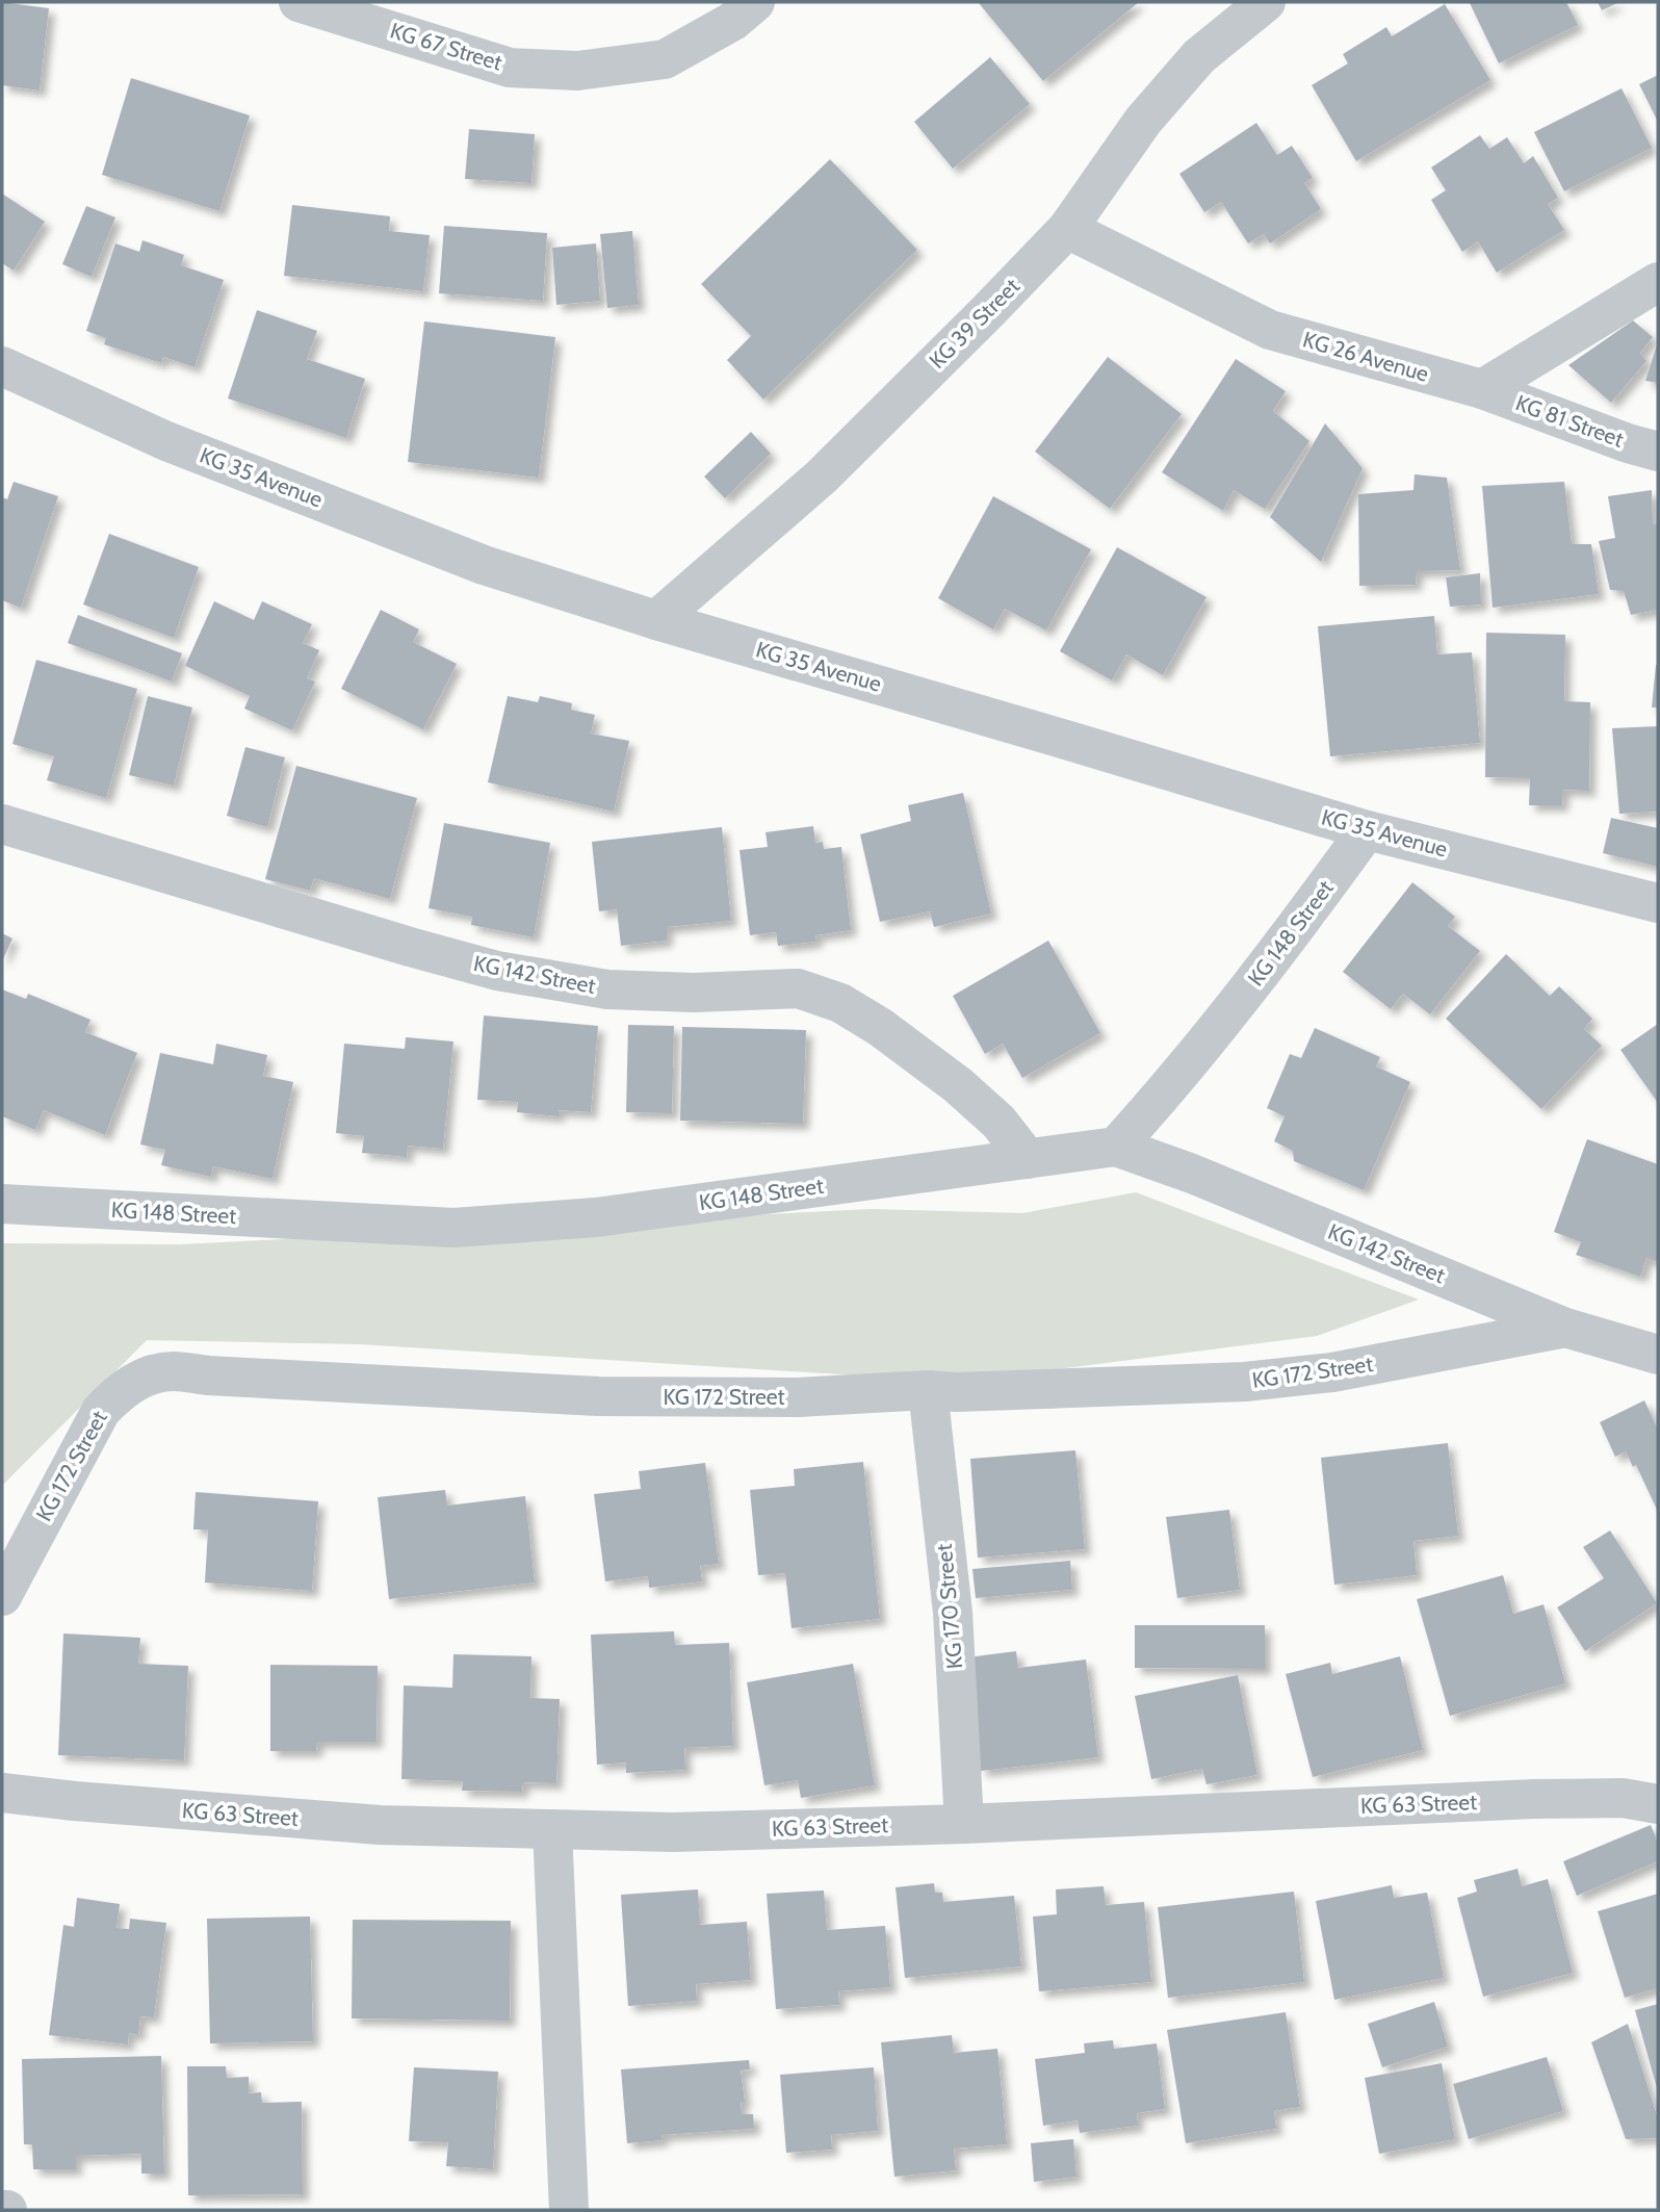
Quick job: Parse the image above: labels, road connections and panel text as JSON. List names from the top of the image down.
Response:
{
  "streets": {
    "street": [
      "KG 67 Street",
      "KG 39 Street",
      "KG 26 Avenue",
      "KG 81 Street",
      "KG 35 Avenue",
      "KG 148 Street",
      "KG 142 Street",
      "KG 172 Street",
      "KG 170 Street",
      "KG 63 Street"
    ]
  },
  "crossings": [
    ["KG 39 Street", "KG 26 Avenue"],
    ["KG 39 Street", "KG 35 Avenue"],
    ["KG 26 Avenue", "KG 81 Street"],
    ["KG 35 Avenue", "KG 148 Street"],
    ["KG 148 Street", "KG 142 Street"],
    ["KG 142 Street", "KG 172 Street"],
    ["KG 172 Street", "KG 170 Street"],
    ["KG 170 Street", "KG 63 Street"]
  ]
}
